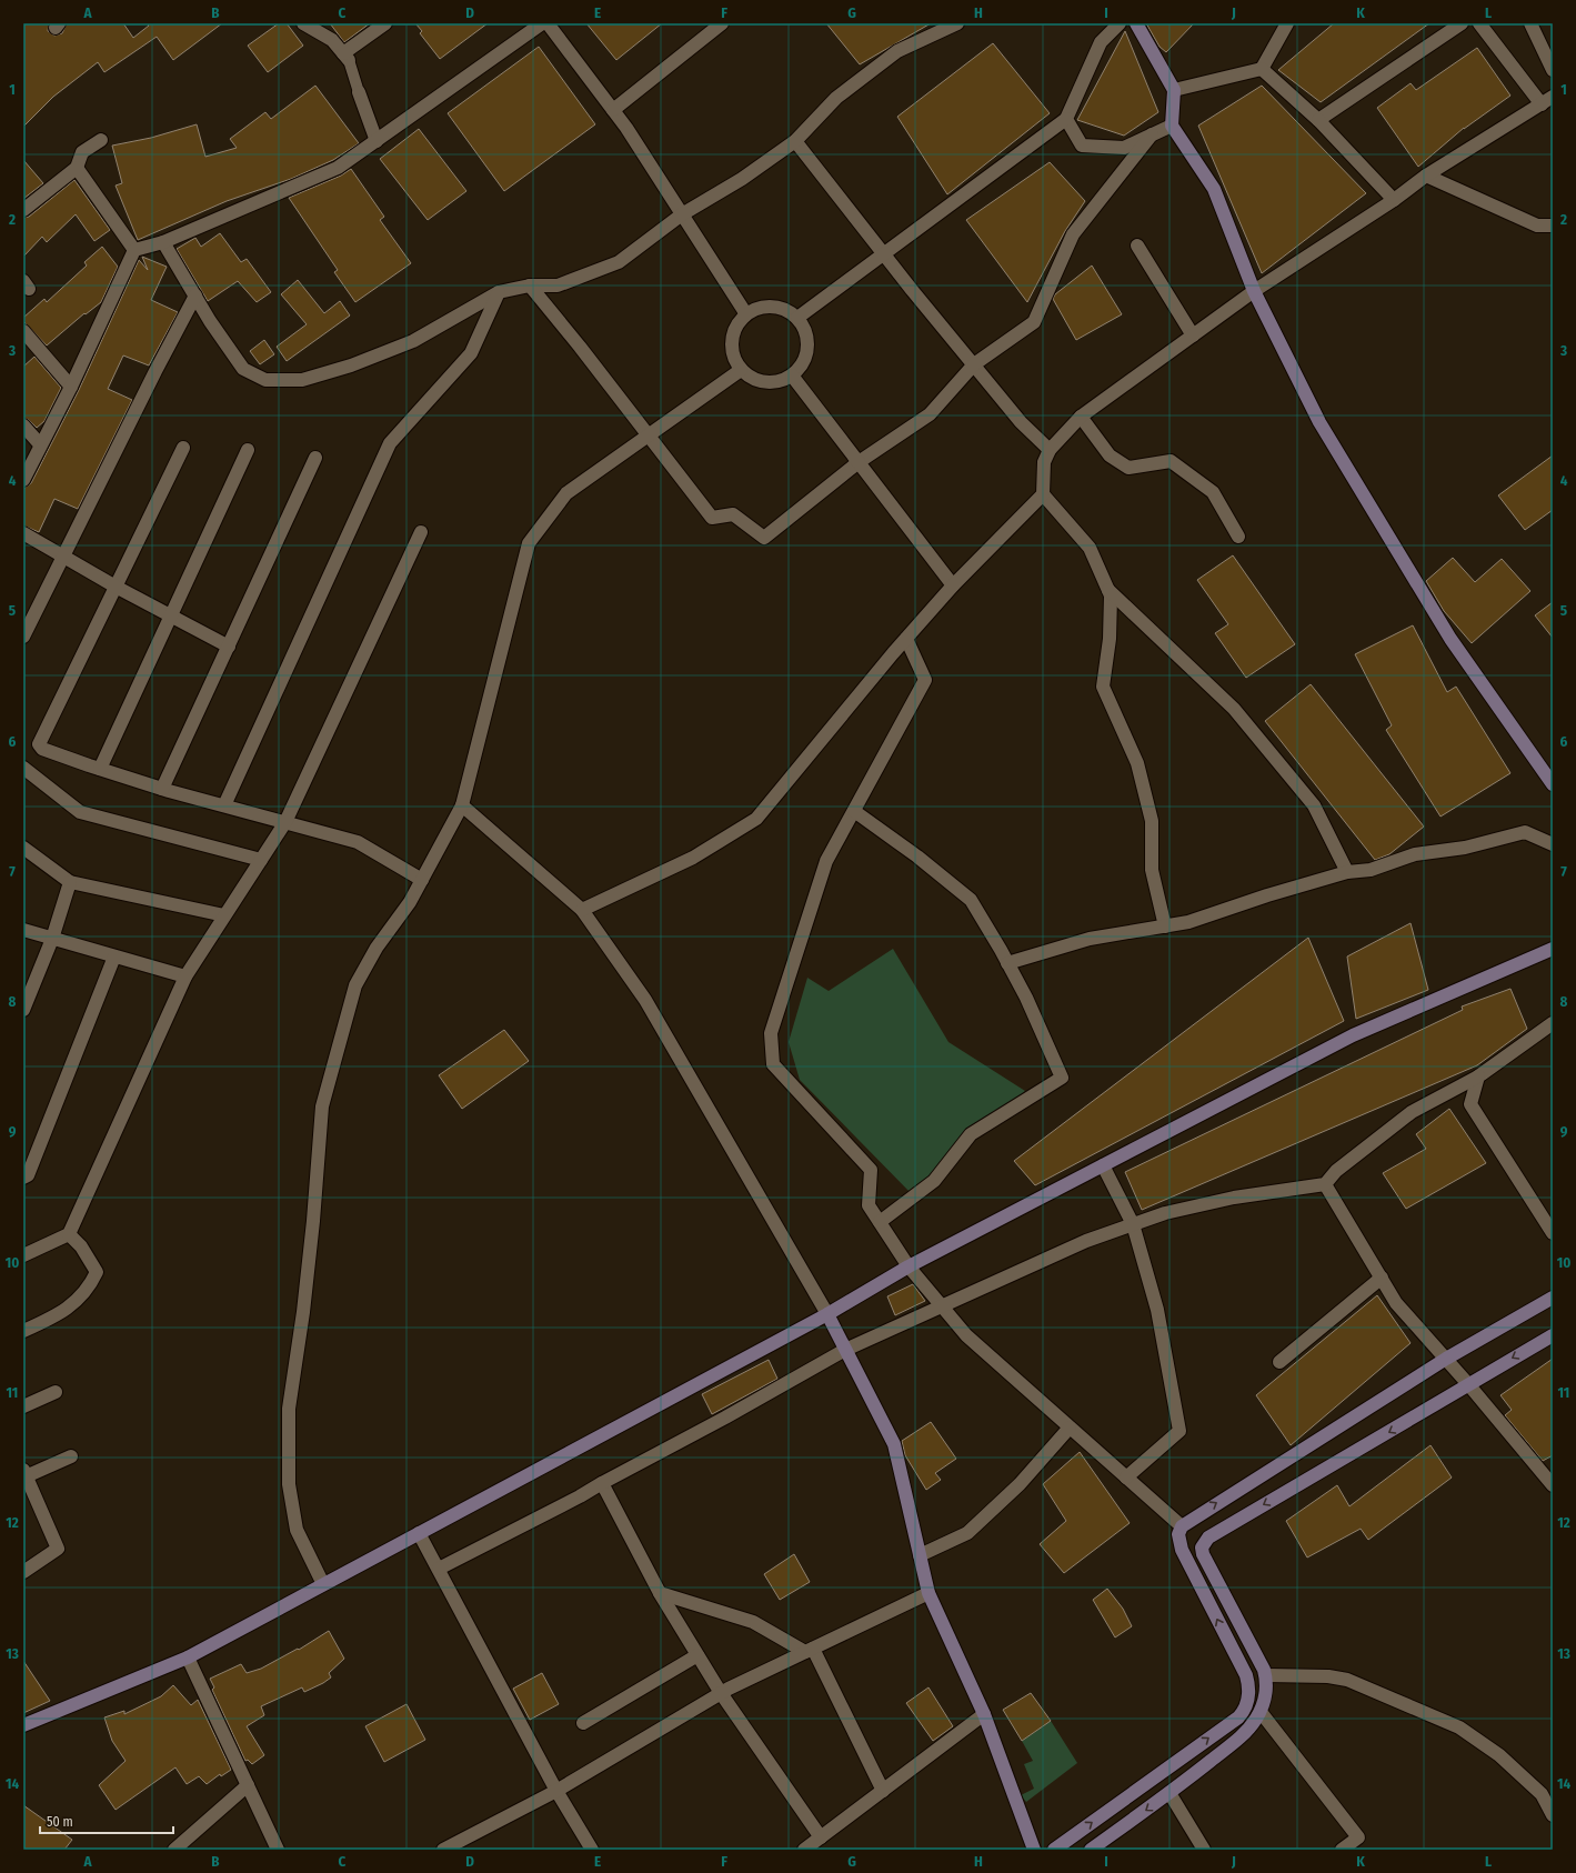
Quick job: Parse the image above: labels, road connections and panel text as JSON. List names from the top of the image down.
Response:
{
  "scale_bar": "50 m",
  "grid": {
    "columns": [
      "A",
      "B",
      "C",
      "D",
      "E",
      "F",
      "G",
      "H",
      "I",
      "J",
      "K",
      "L"
    ],
    "rows": [
      "1",
      "2",
      "3",
      "4",
      "5",
      "6",
      "7",
      "8",
      "9",
      "10",
      "11",
      "12",
      "13",
      "14"
    ]
  }
}
